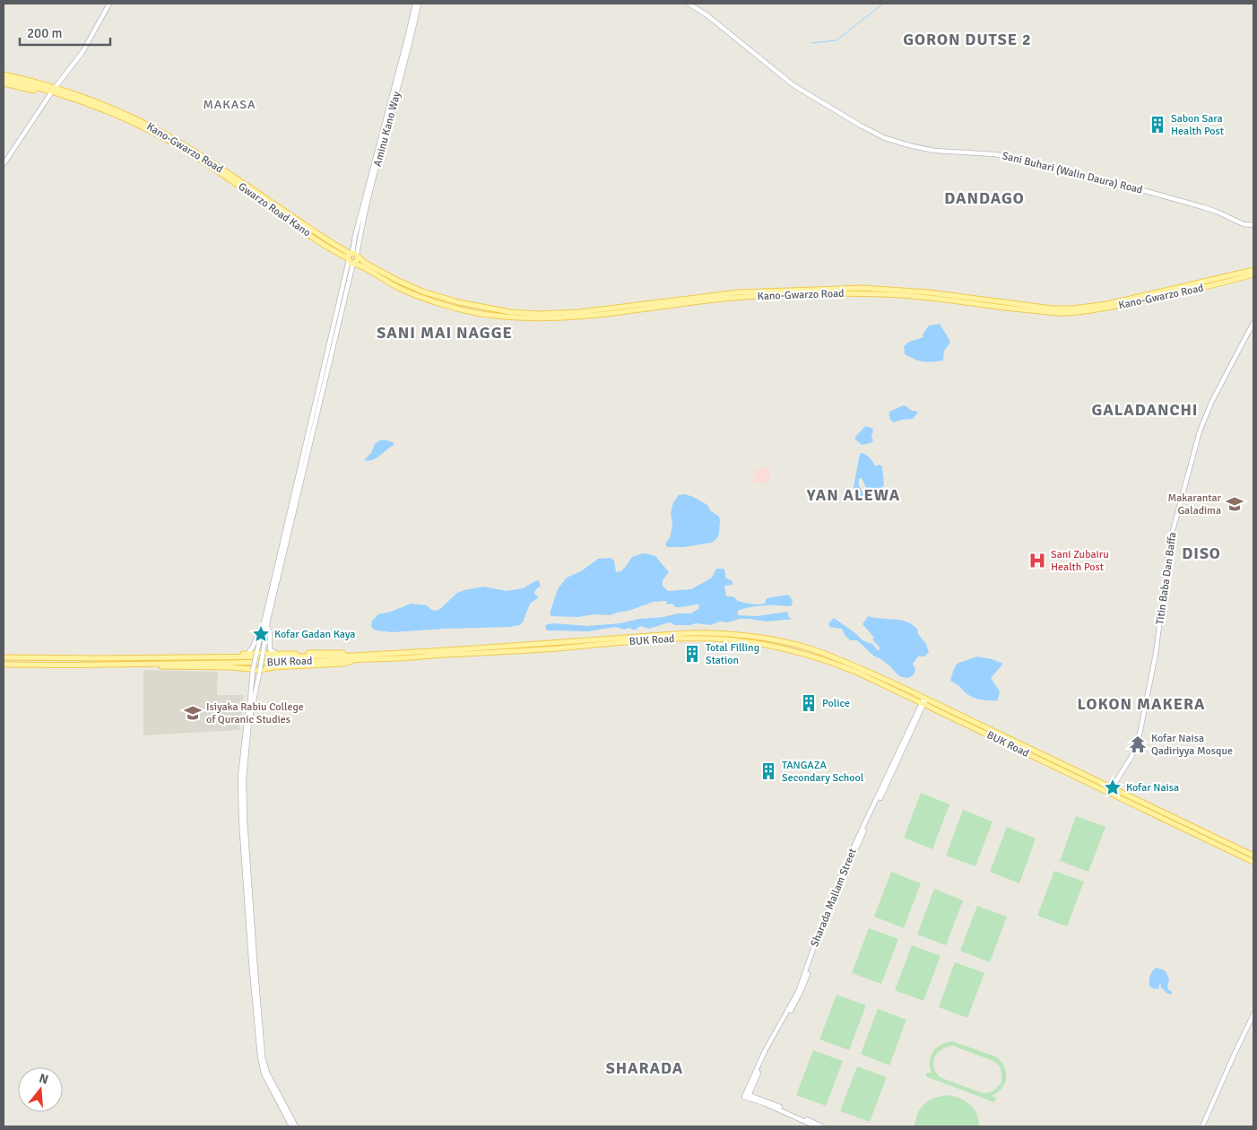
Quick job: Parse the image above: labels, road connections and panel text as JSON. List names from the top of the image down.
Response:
{
  "streets": {
    "main road": [
      "Aminu Kano Way",
      "Kano-Gwarzo Road",
      "Sani Buhari (Walin Daura) Road",
      "Titin Baba Dan Baffa",
      "BUK Road",
      "Sharada Mallam Street"
    ]
  },
  "crossings": [
    ["Aminu Kano Way", "Kano-Gwarzo Road"],
    ["Titin Baba Dan Baffa", "BUK Road"],
    ["BUK Road", "Sharada Mallam Street"]
  ],
  "districts": [
    "GORON DUTSE 2",
    "MAKASA",
    "DANDAGO",
    "SANI MAI NAGGE",
    "GALADANCHI",
    "YAN ALEWA",
    "DISO",
    "LOKON MAKERA",
    "SHARADA"
  ],
  "places": {
    "building": [
      "Sabon Sara Health Post",
      "Total Filling Station",
      "Police",
      "TANGAZA Secondary School"
    ],
    "school or university": ["Makarantar Galadima", "Isiyaka Rabiu College of Quranic Studies"],
    "hospital": ["Sani Zubairu Health Post"],
    "place": ["Kofar Gadan Kaya", "Kofar Naisa"],
    "temple": ["Kofar Naisa Qadiriyya Mosque"]
  },
  "scale_bar": "200 m",
  "north": "top"
}
